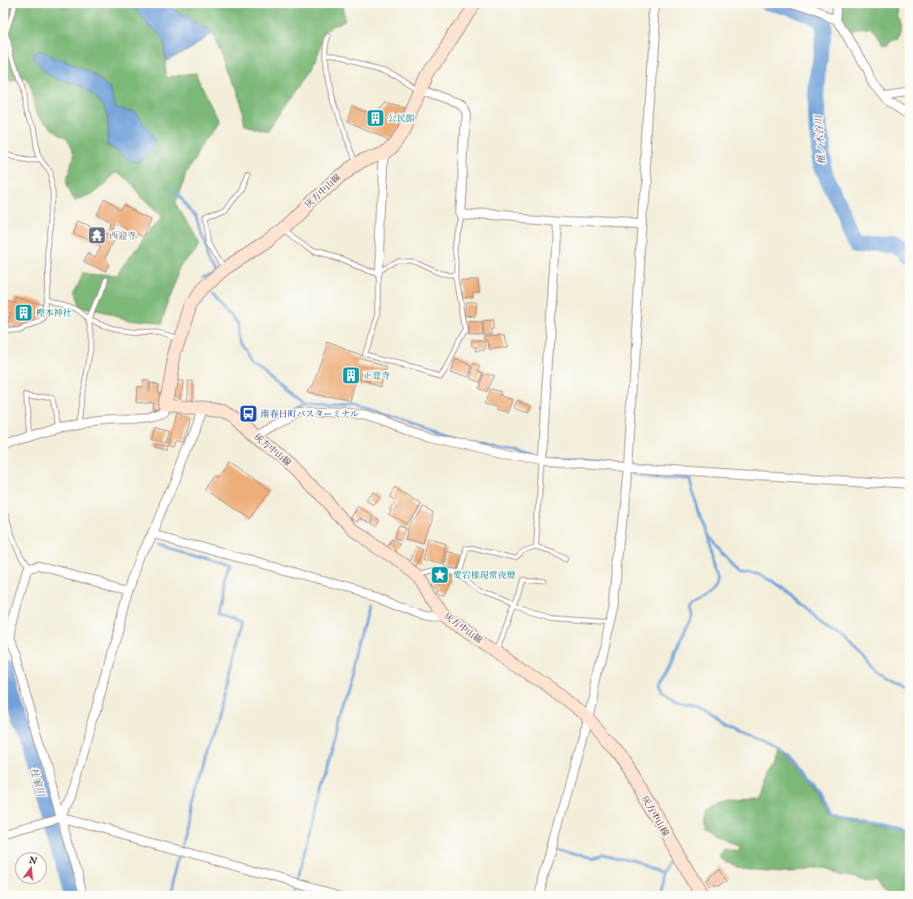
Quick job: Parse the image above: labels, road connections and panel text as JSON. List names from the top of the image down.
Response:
{
  "streets": {
    "main road": ["灰方中山線"]
  },
  "water": ["椎ノ木谷川", "社家川"],
  "places": {
    "building": ["公民館", "樫本神社", "正覚寺"],
    "temple": ["西迎寺"],
    "bus stop": ["南春日町バスターミナル"],
    "place": ["愛宕権現常夜燈"]
  },
  "north": "top"
}
